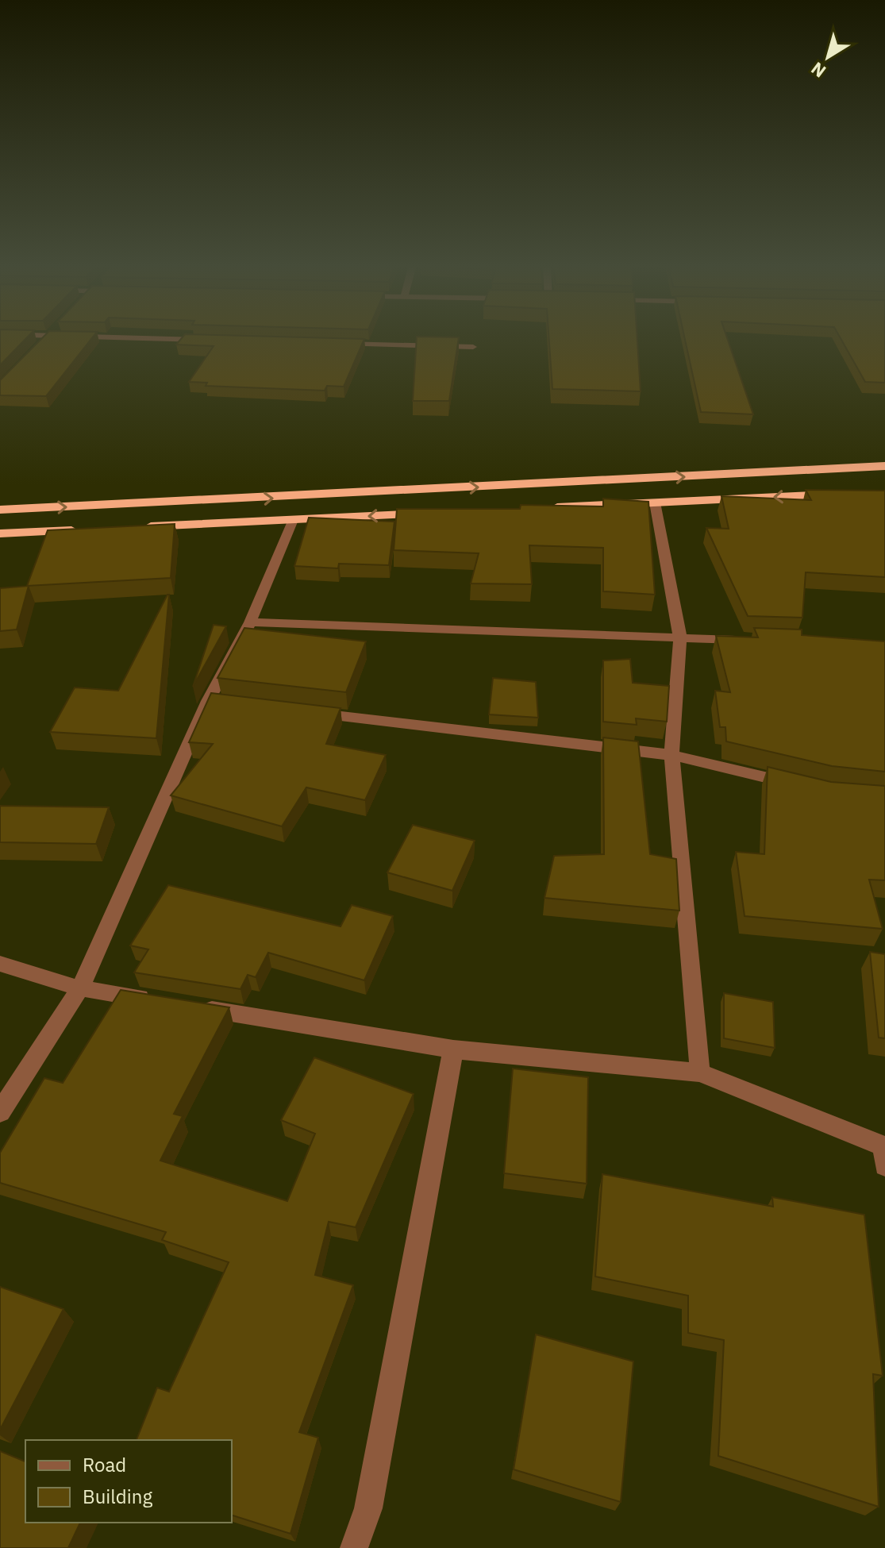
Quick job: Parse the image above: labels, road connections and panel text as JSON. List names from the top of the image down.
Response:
{
  "legend": ["Road", "Building"],
  "north": "bottom left"
}
